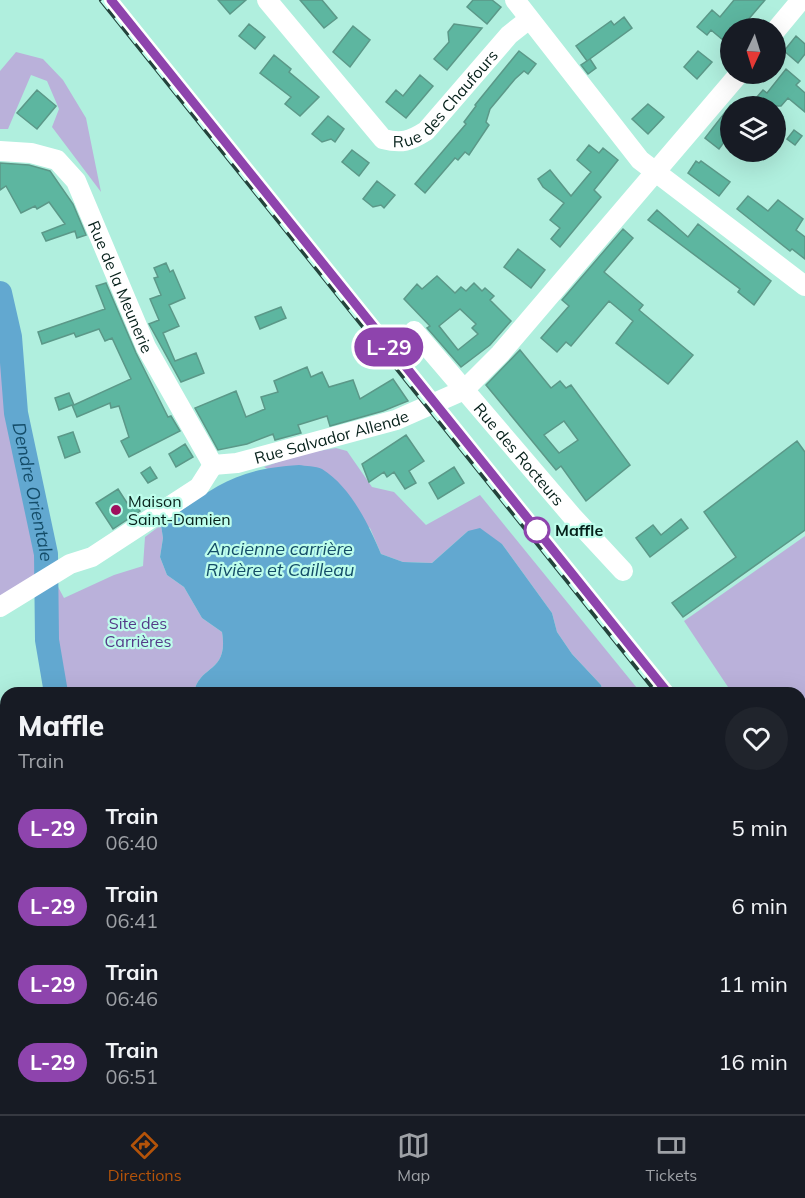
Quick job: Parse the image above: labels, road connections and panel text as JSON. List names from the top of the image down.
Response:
{
  "streets": {
    "street": [
      "Rue des Chaufours",
      "Rue de la Meunerie",
      "Rue Salvador Allende",
      "Rue des Rocteurs"
    ]
  },
  "crossings": [
    ["Rue de la Meunerie", "Rue Salvador Allende"],
    ["Rue Salvador Allende", "Rue des Rocteurs"]
  ],
  "water": ["Dendre Orientale", "Ancienne carrière Rivière et Cailleau"],
  "parks": ["Site des Carrières"],
  "places": ["Maison Saint-Damien", "Maffle"],
  "north": "bottom",
  "page": {
    "on_map": "L-29",
    "heading": ["Maffle", "Train"],
    "list": [
      {
        "mark": "L-29",
        "name": "Train",
        "note": "06:40",
        "value": "5 min"
      },
      {
        "mark": "L-29",
        "name": "Train",
        "note": "06:41",
        "value": "6 min"
      },
      {
        "mark": "L-29",
        "name": "Train",
        "note": "06:46",
        "value": "11 min"
      },
      {
        "mark": "L-29",
        "name": "Train",
        "note": "06:51",
        "value": "16 min"
      }
    ],
    "tabs": ["Directions", "Map", "Tickets"]
  }
}
